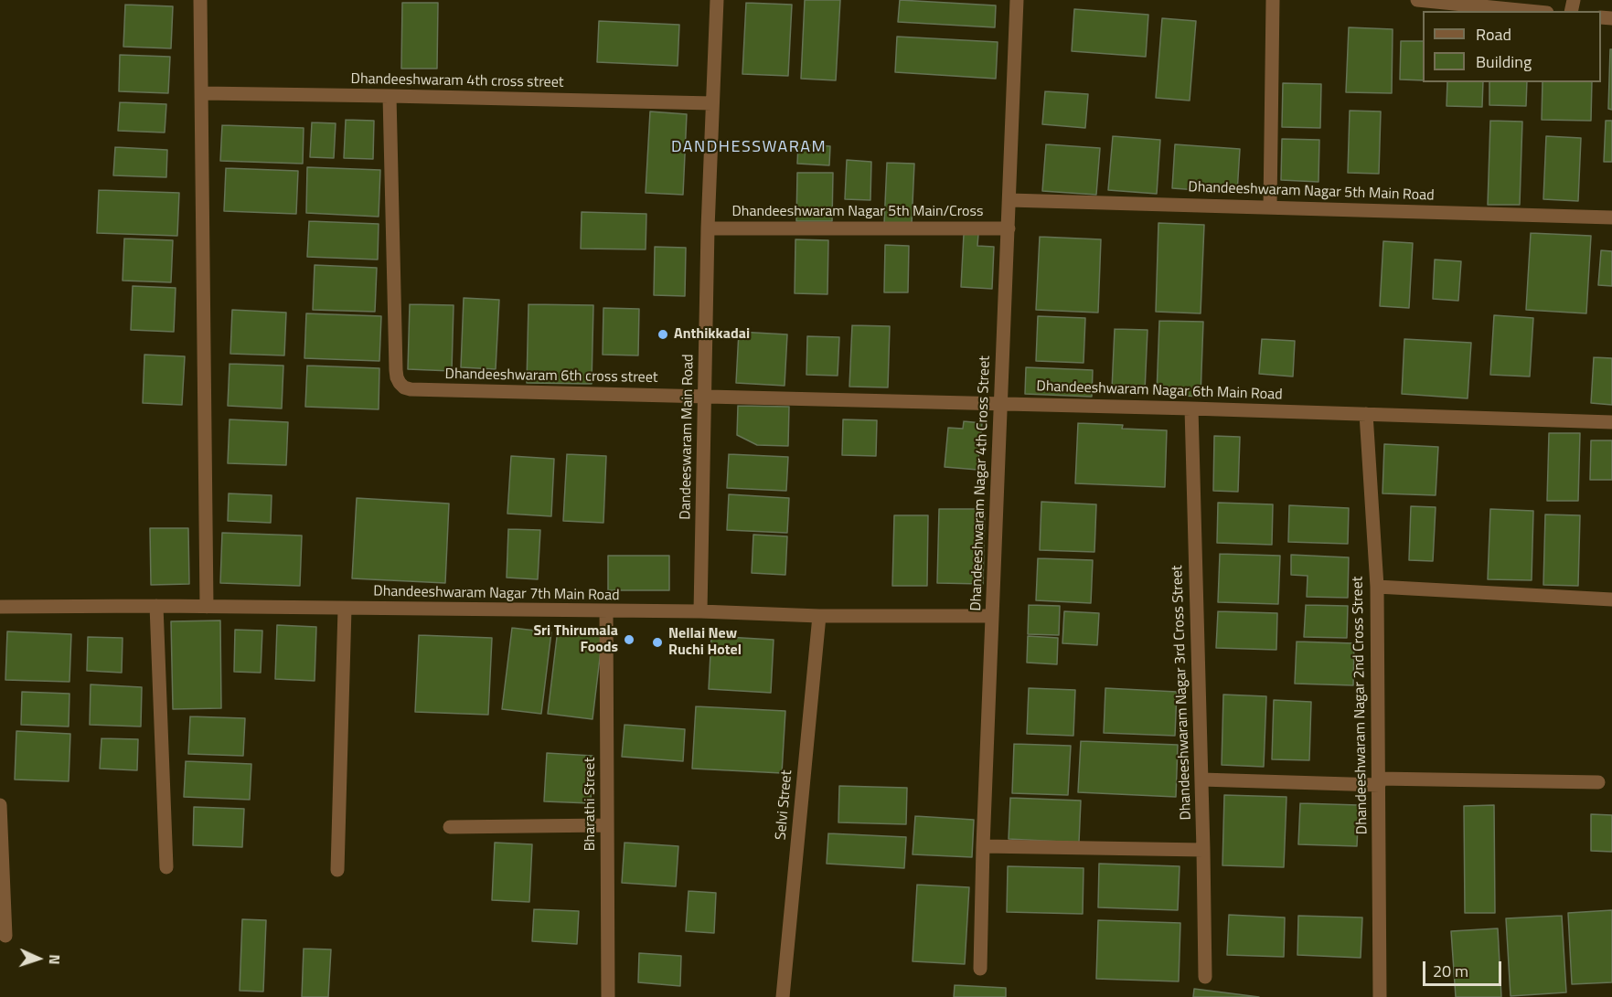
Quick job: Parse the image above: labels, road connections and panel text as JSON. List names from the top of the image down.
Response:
{
  "streets": {
    "street": [
      "Dhandeeshwaram 4th cross street",
      "Dhandeeshwaram Nagar 5th Main Road",
      "Dhandeeshwaram Nagar 5th Main/Cross",
      "Dhandeeshwaram 6th cross street",
      "Dhandeeshwaram Nagar 6th Main Road",
      "Dandeeswaram Main Road",
      "Dhandeeshwaram Nagar 4th Cross Street",
      "Dhandeeshwaram Nagar 7th Main Road",
      "Dhandeeshwaram Nagar 3rd Cross Street",
      "Dhandeeshwaram Nagar 2nd Cross Street",
      "Bharathi Street",
      "Selvi Street"
    ]
  },
  "crossings": [
    ["Dhandeeshwaram 4th cross street", "Dhandeeshwaram 6th cross street"],
    ["Dhandeeshwaram 4th cross street", "Dandeeswaram Main Road"],
    ["Dhandeeshwaram Nagar 5th Main Road", "Dhandeeshwaram Nagar 4th Cross Street"],
    ["Dhandeeshwaram Nagar 5th Main/Cross", "Dandeeswaram Main Road"],
    ["Dhandeeshwaram Nagar 5th Main/Cross", "Dhandeeshwaram Nagar 4th Cross Street"],
    ["Dhandeeshwaram 6th cross street", "Dhandeeshwaram Nagar 6th Main Road"],
    ["Dhandeeshwaram 6th cross street", "Dandeeswaram Main Road"],
    ["Dhandeeshwaram Nagar 6th Main Road", "Dandeeswaram Main Road"],
    ["Dhandeeshwaram Nagar 6th Main Road", "Dhandeeshwaram Nagar 4th Cross Street"],
    ["Dhandeeshwaram Nagar 6th Main Road", "Dhandeeshwaram Nagar 3rd Cross Street"],
    ["Dhandeeshwaram Nagar 6th Main Road", "Dhandeeshwaram Nagar 2nd Cross Street"],
    ["Dandeeswaram Main Road", "Dhandeeshwaram Nagar 7th Main Road"],
    ["Dhandeeshwaram Nagar 4th Cross Street", "Dhandeeshwaram Nagar 7th Main Road"],
    ["Dhandeeshwaram Nagar 7th Main Road", "Bharathi Street"],
    ["Dhandeeshwaram Nagar 7th Main Road", "Selvi Street"]
  ],
  "districts": ["DANDHESSWARAM"],
  "places": ["Anthikkadai", "Sri Thirumala Foods", "Nellai New Ruchi Hotel"],
  "legend": ["Road", "Building"],
  "scale_bar": "20 m",
  "north": "right"
}
